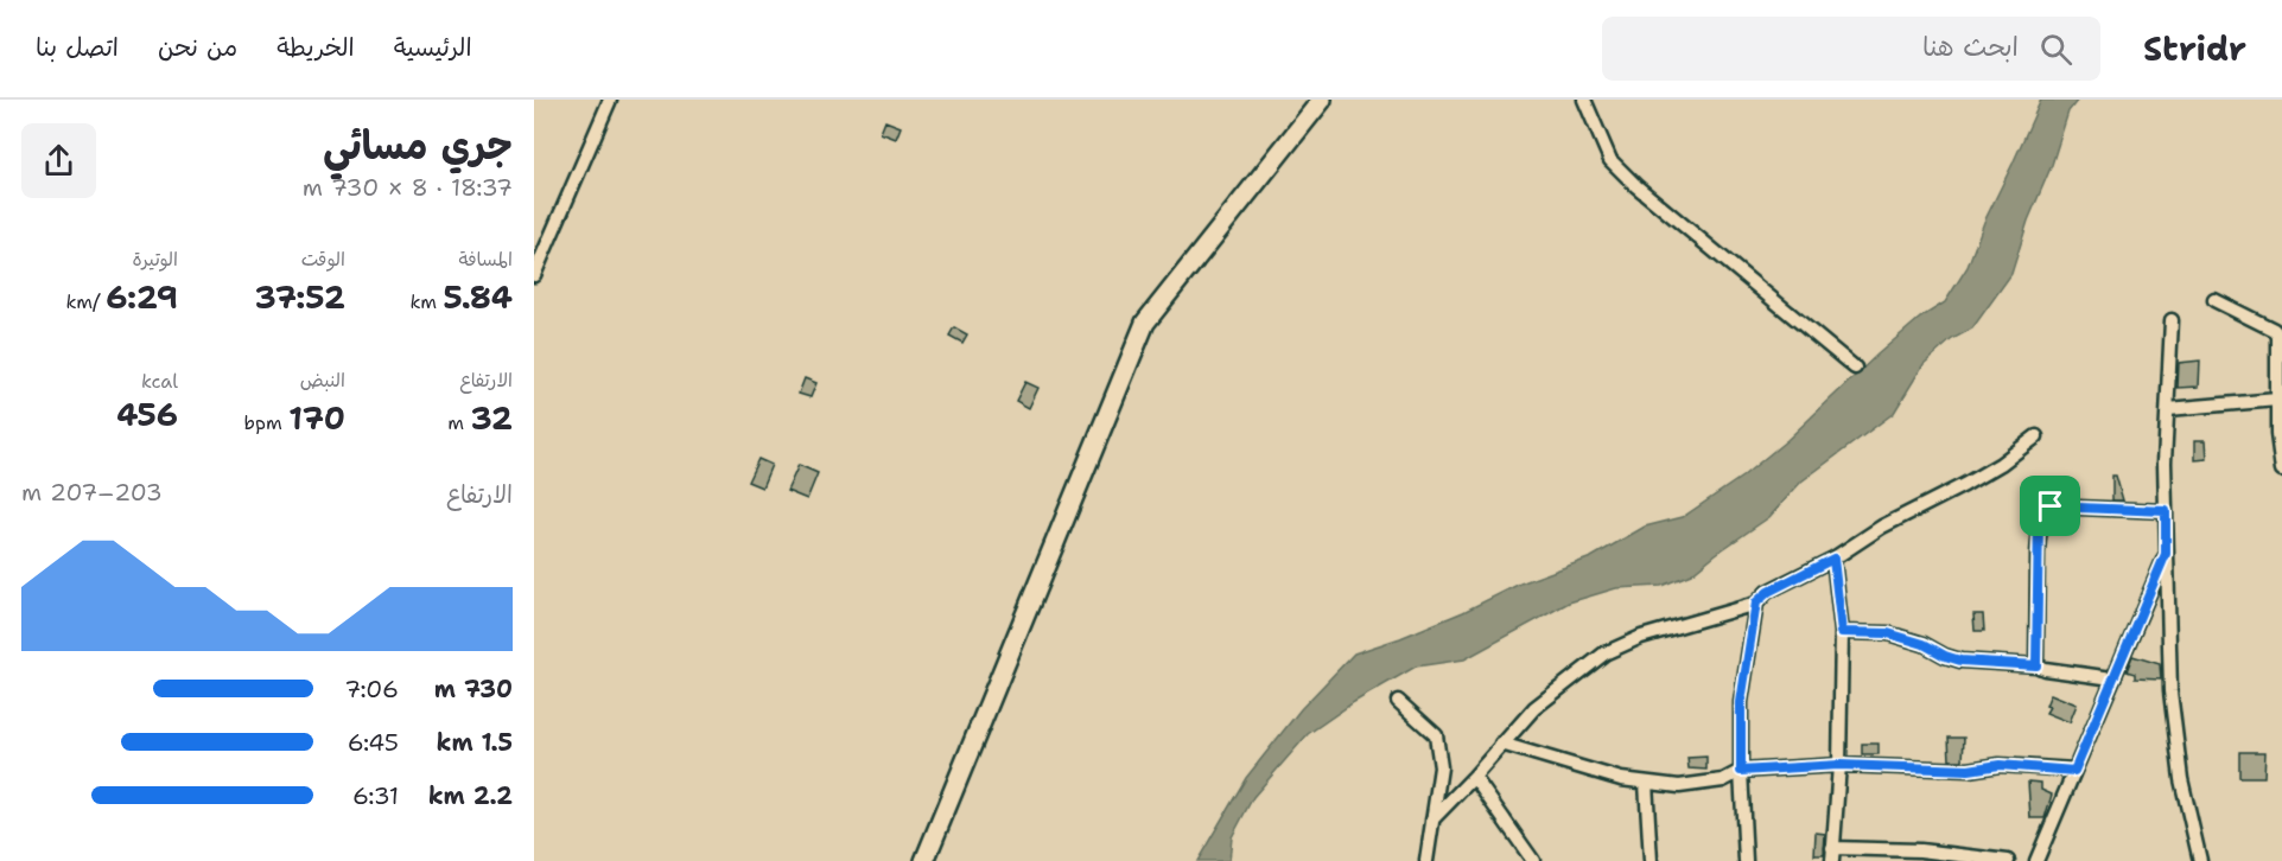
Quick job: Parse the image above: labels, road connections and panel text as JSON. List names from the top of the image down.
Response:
{
  "page": {
    "header": "Stridr",
    "search": "ابحث هنا",
    "nav": [
      "الرئيسية",
      "الخريطة",
      "من نحن",
      "اتصل بنا"
    ],
    "heading": ["جري مسائي", "18:37 · 8 × 730 m"],
    "stats": [
      ["المسافة", "5.84 km"],
      ["الوقت", "37:52"],
      ["الوتيرة", "6:29 /km"],
      ["الارتفاع", "32 m"],
      ["النبض", "170 bpm"],
      ["kcal", "456"]
    ],
    "chart": ["الارتفاع", "203–207 m"],
    "list": [
      {
        "name": "730 m",
        "note": "7:06"
      },
      {
        "name": "1.5 km",
        "note": "6:45"
      },
      {
        "name": "2.2 km",
        "note": "6:31"
      }
    ]
  }
}
